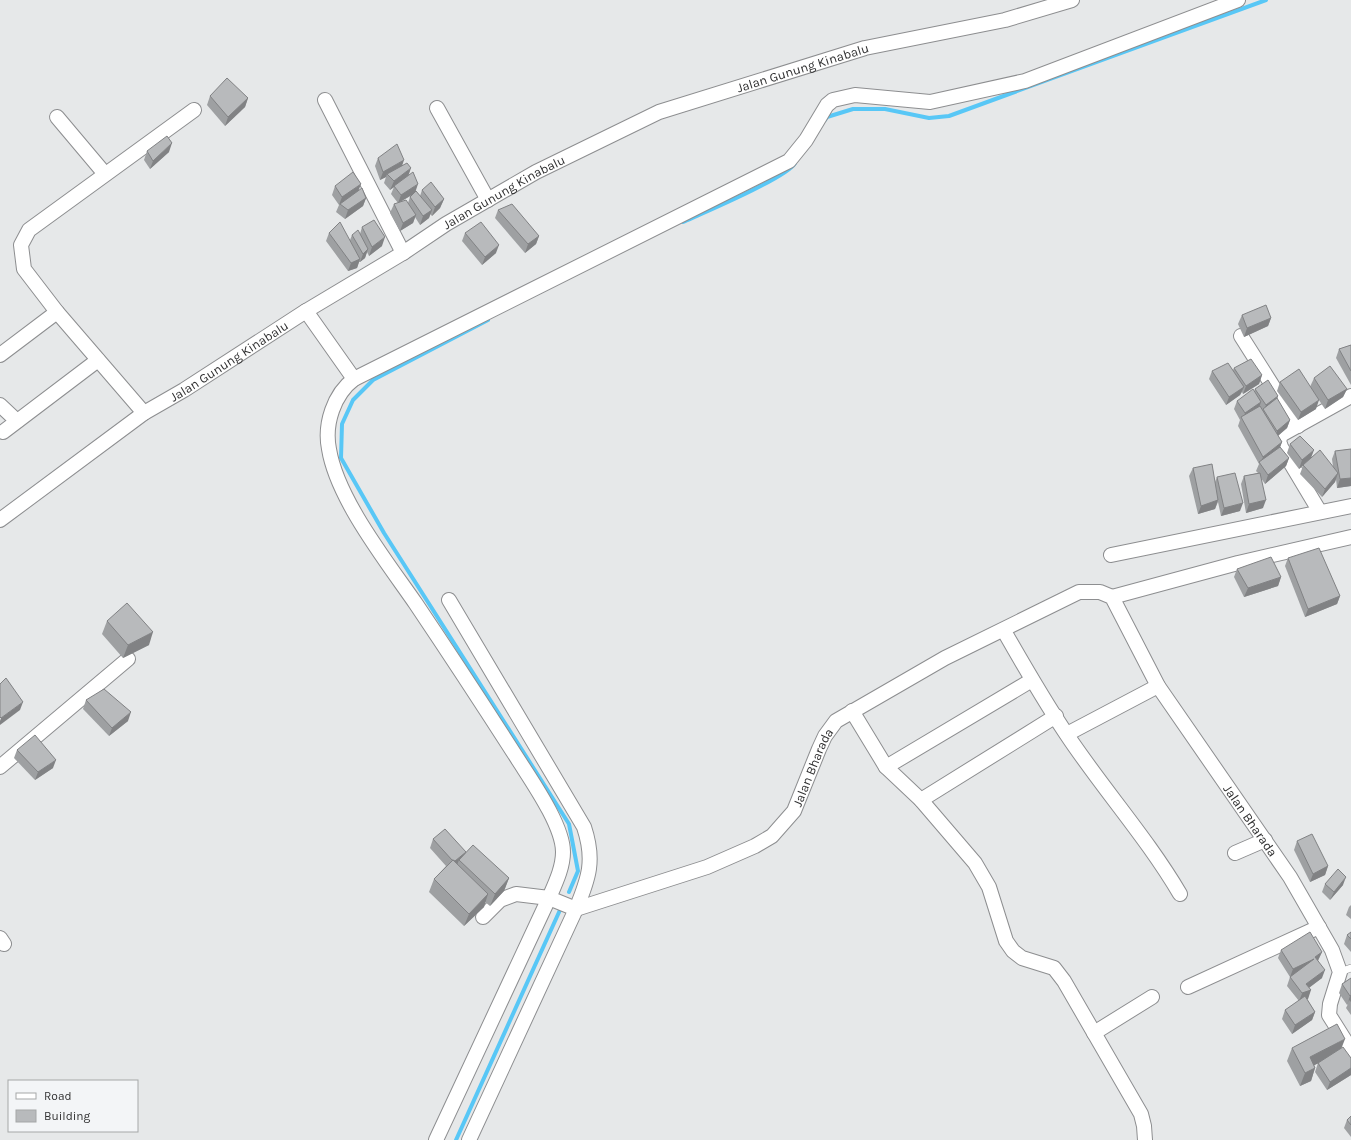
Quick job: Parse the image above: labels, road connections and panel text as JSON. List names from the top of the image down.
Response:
{
  "streets": {
    "street": ["Jalan Gunung Kinabalu", "Jalan Bharada"]
  },
  "legend": ["Road", "Building"]
}
